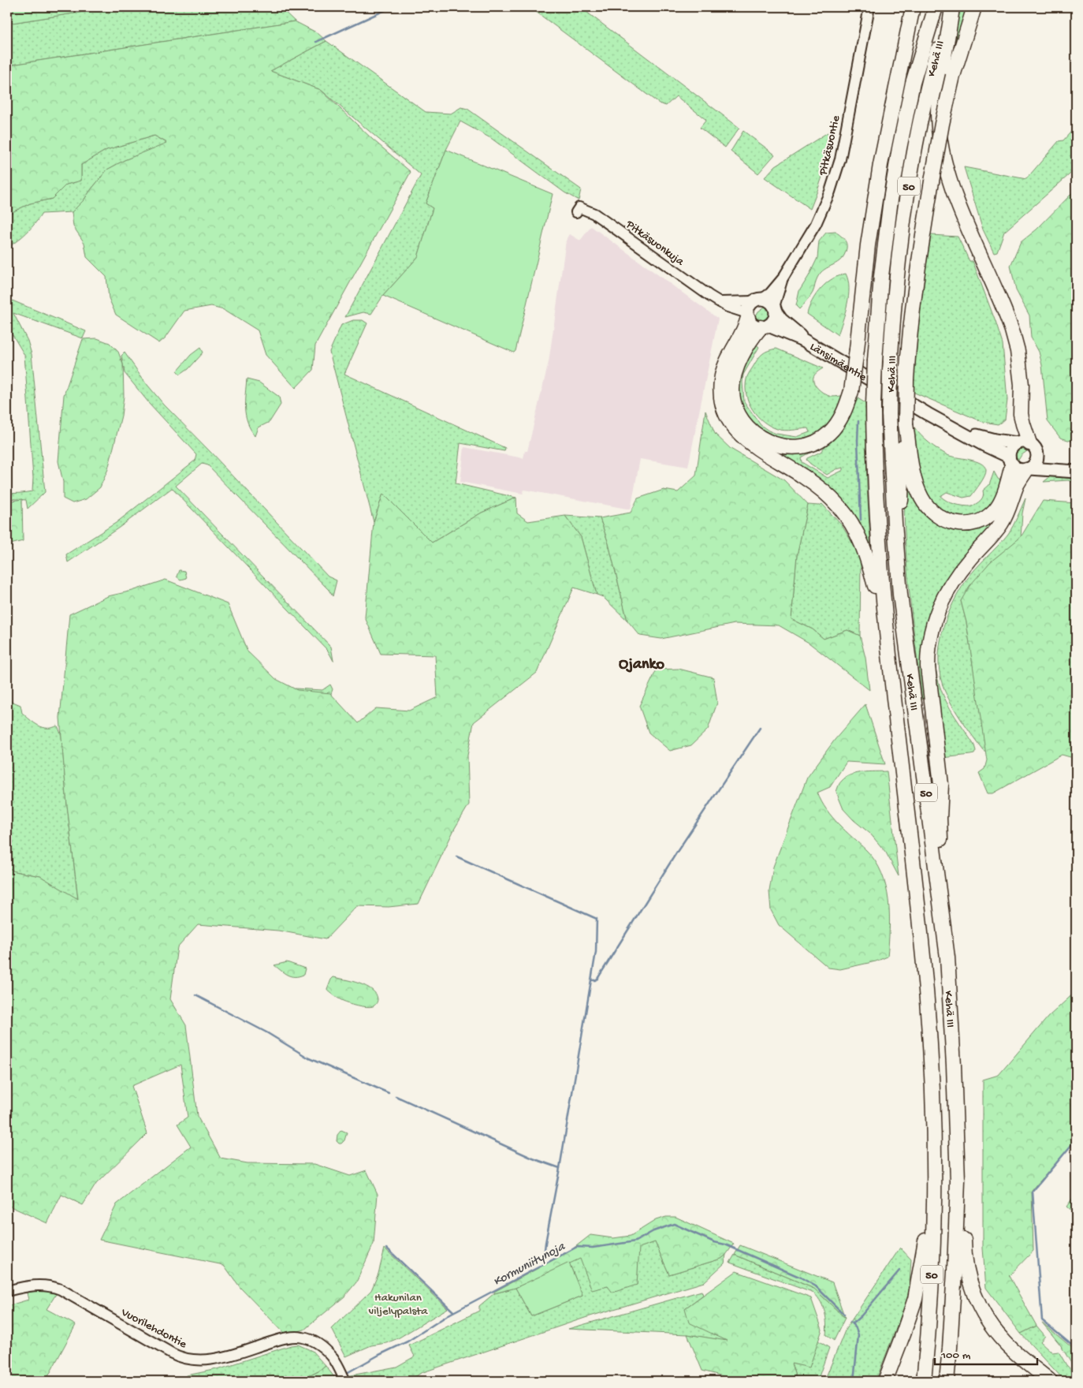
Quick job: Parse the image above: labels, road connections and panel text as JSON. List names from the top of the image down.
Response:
{
  "streets": {
    "highway": ["Kehä III", "50"],
    "main road": ["Länsimäentie"],
    "street": ["Pitkäsuontie", "Pitkäsuonkuja", "Vuorilehdontie"]
  },
  "crossings": [
    ["Pitkäsuontie", "Pitkäsuonkuja"],
    ["Pitkäsuontie", "Länsimäentie"],
    ["Pitkäsuonkuja", "Länsimäentie"]
  ],
  "districts": ["Ojanko"],
  "water": ["Kormuniitynoja"],
  "parks": ["Hakunilan viljelypalsta"],
  "scale_bar": "100 m"
}
